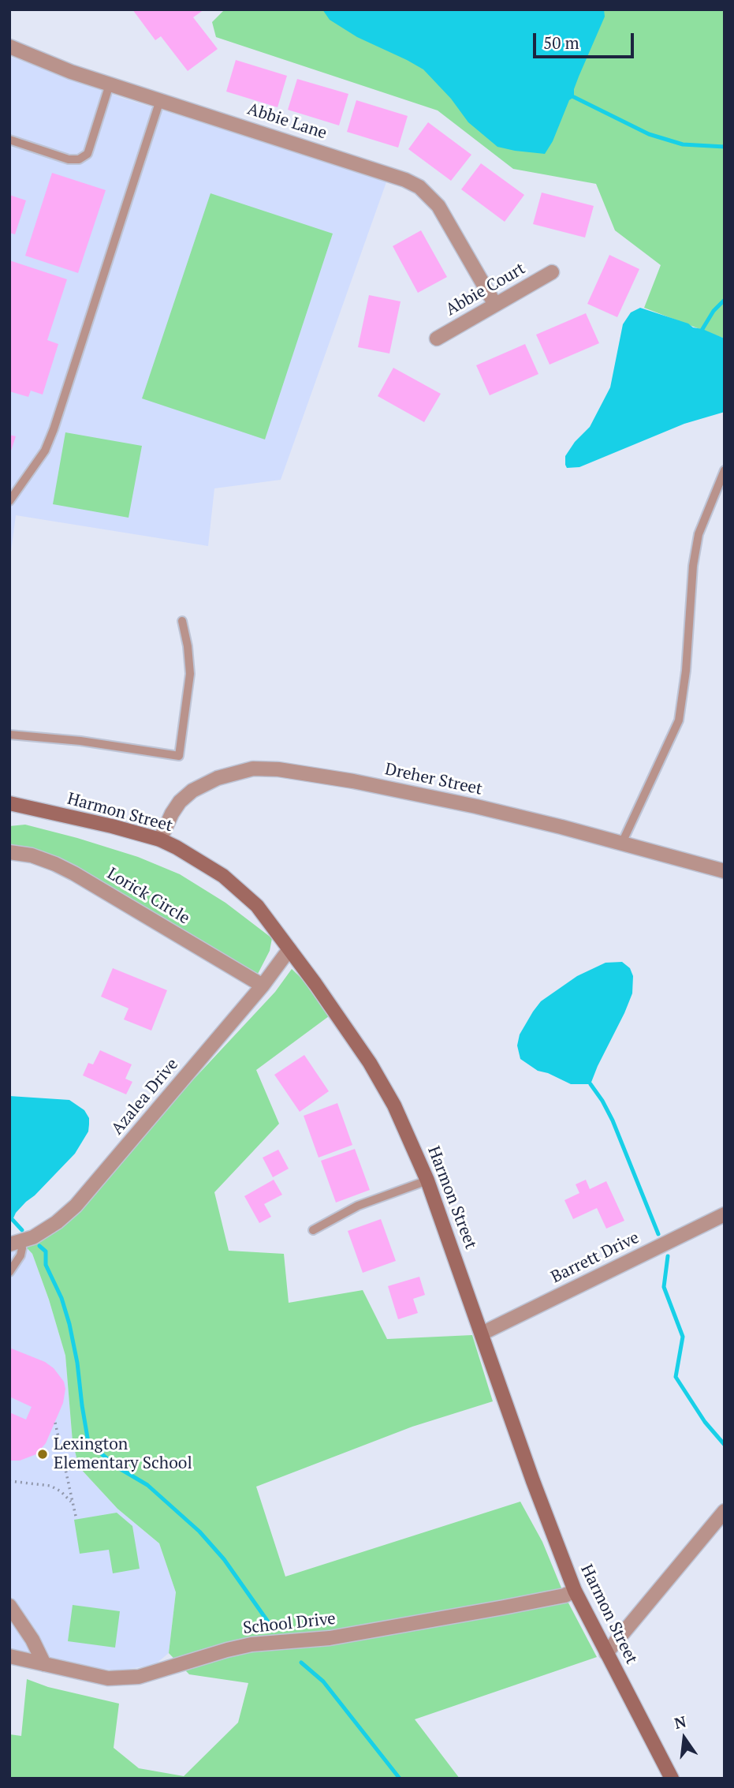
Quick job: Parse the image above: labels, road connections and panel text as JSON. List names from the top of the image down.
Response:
{
  "streets": {
    "street": [
      "Abbie Lane",
      "Abbie Court",
      "Dreher Street",
      "Harmon Street",
      "Lorick Circle",
      "Azalea Drive",
      "Barrett Drive",
      "School Drive"
    ]
  },
  "crossings": [
    ["Abbie Lane", "Abbie Court"],
    ["Dreher Street", "Harmon Street"],
    ["Harmon Street", "Azalea Drive"],
    ["Harmon Street", "Barrett Drive"],
    ["Harmon Street", "School Drive"],
    ["Lorick Circle", "Azalea Drive"]
  ],
  "places": ["Lexington Elementary School"],
  "scale_bar": "50 m",
  "north": "top"
}
